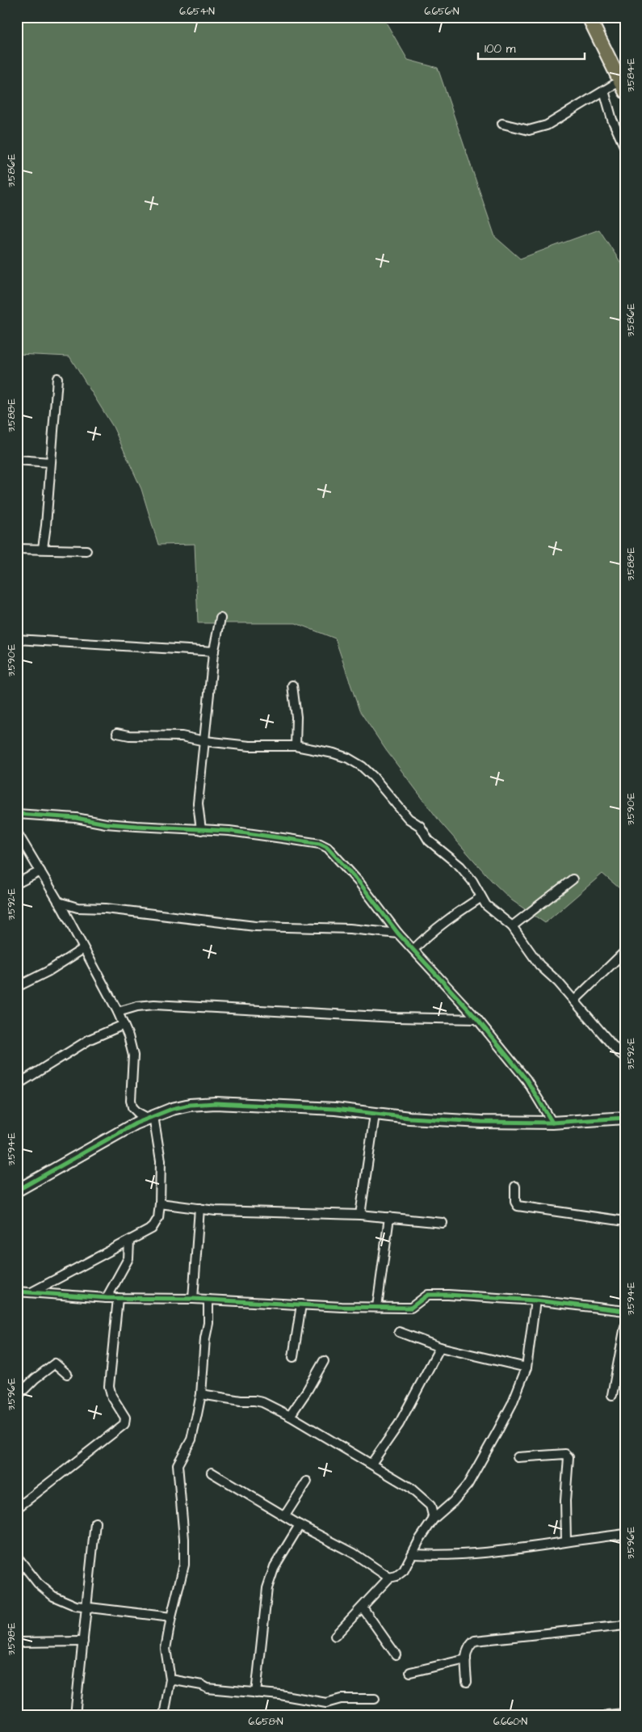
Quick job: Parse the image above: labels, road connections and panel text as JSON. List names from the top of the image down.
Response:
{
  "scale_bar": "100 m",
  "coordinates": [
    "6.654°N",
    "6.656°N",
    "3.584°E",
    "3.586°E",
    "3.588°E",
    "3.590°E",
    "3.592°E",
    "3.594°E",
    "3.596°E",
    "3.598°E",
    "6.658°N",
    "6.660°N"
  ]
}
